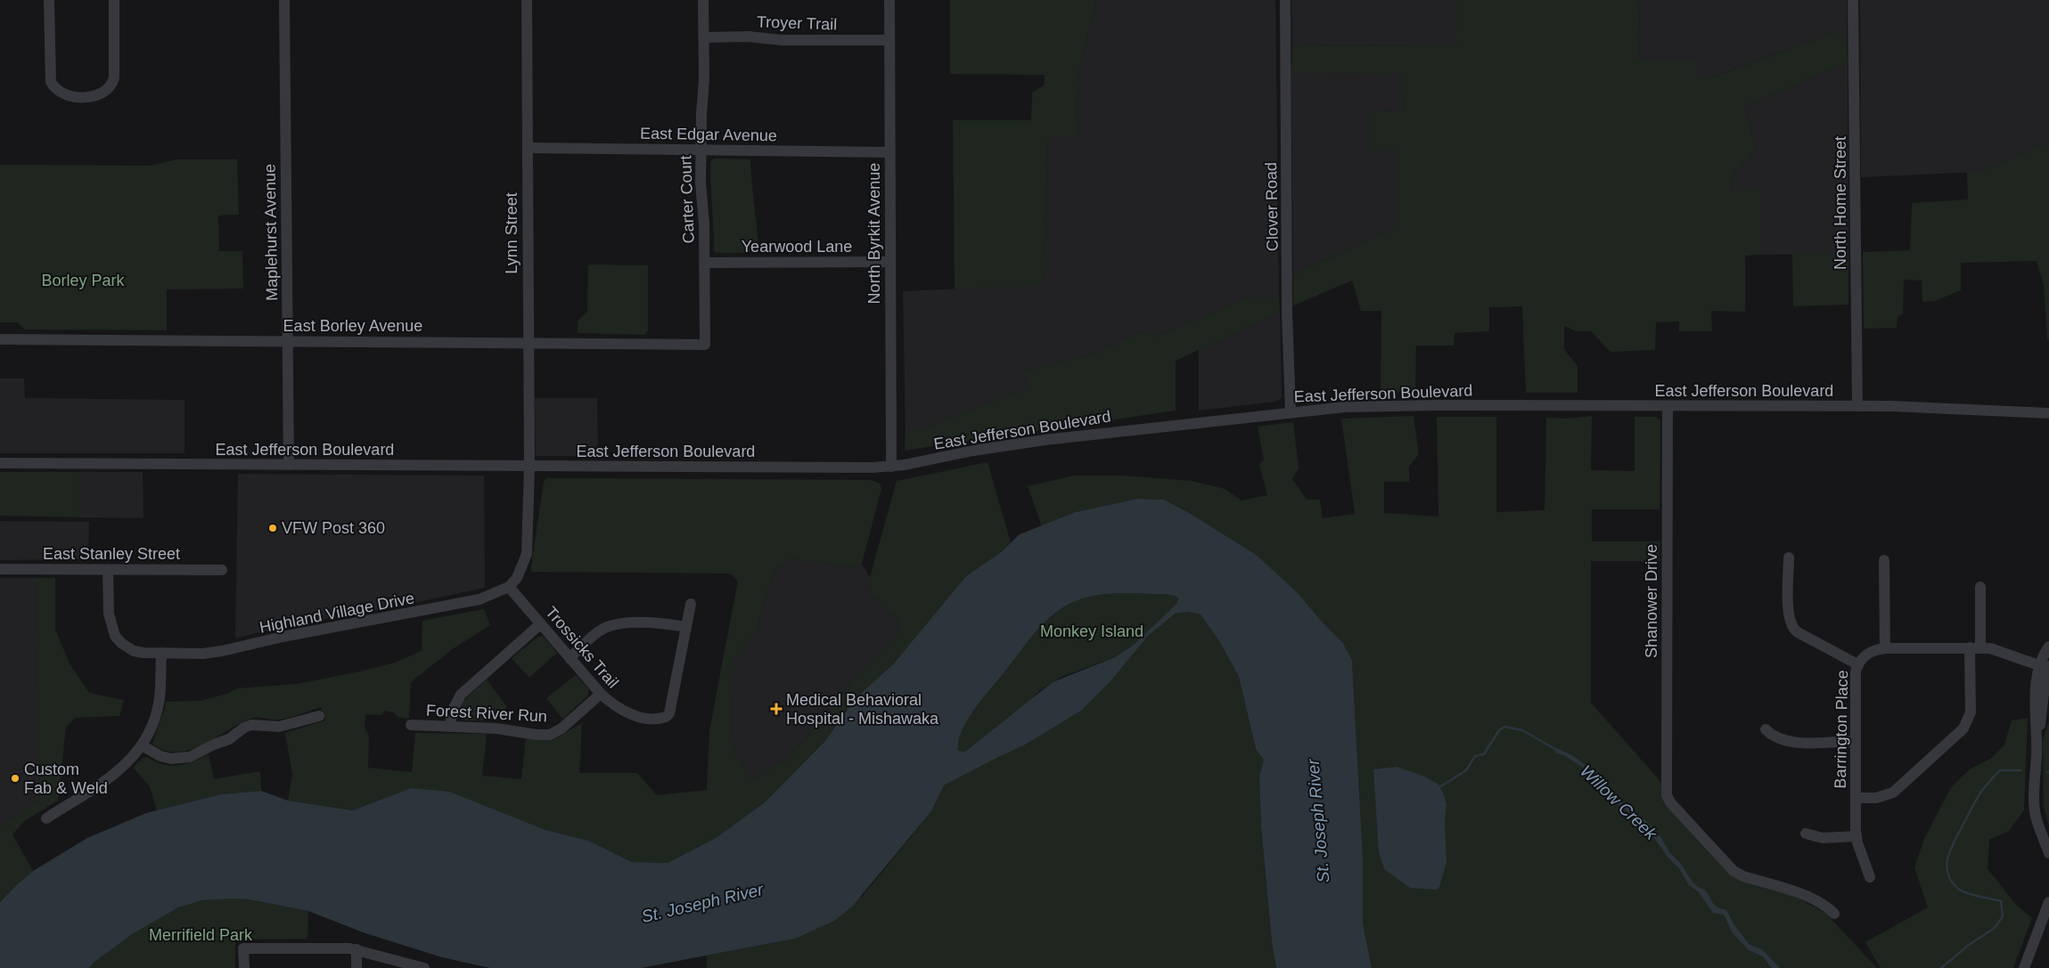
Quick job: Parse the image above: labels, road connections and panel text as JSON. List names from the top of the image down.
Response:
{
  "streets": {
    "street": [
      "Troyer Trail",
      "East Edgar Avenue",
      "Carter Court",
      "North Home Street",
      "Clover Road",
      "Maplehurst Avenue",
      "Lynn Street",
      "North Byrkit Avenue",
      "Yearwood Lane",
      "East Borley Avenue",
      "East Jefferson Boulevard",
      "East Stanley Street",
      "Shanower Drive",
      "Highland Village Drive",
      "Trossicks Trail",
      "Forest River Run",
      "Barrington Place"
    ]
  },
  "crossings": [
    ["Troyer Trail", "Carter Court"],
    ["Troyer Trail", "North Byrkit Avenue"],
    ["East Edgar Avenue", "Carter Court"],
    ["East Edgar Avenue", "Lynn Street"],
    ["East Edgar Avenue", "North Byrkit Avenue"],
    ["Carter Court", "Yearwood Lane"],
    ["Carter Court", "East Borley Avenue"],
    ["North Home Street", "East Jefferson Boulevard"],
    ["Clover Road", "East Jefferson Boulevard"],
    ["Maplehurst Avenue", "East Borley Avenue"],
    ["Maplehurst Avenue", "East Jefferson Boulevard"],
    ["Lynn Street", "East Borley Avenue"],
    ["Lynn Street", "East Jefferson Boulevard"],
    ["North Byrkit Avenue", "Yearwood Lane"],
    ["North Byrkit Avenue", "East Jefferson Boulevard"],
    ["East Jefferson Boulevard", "Shanower Drive"],
    ["East Stanley Street", "Highland Village Drive"],
    ["Highland Village Drive", "Trossicks Trail"],
    ["Trossicks Trail", "Forest River Run"]
  ],
  "water": ["Willow Creek", "St. Joseph River"],
  "parks": ["Borley Park", "Monkey Island", "Merrifield Park"],
  "places": {
    "other": ["VFW Post 360", "Custom Fab & Weld"],
    "health": ["Medical Behavioral Hospital - Mishawaka"]
  }
}
